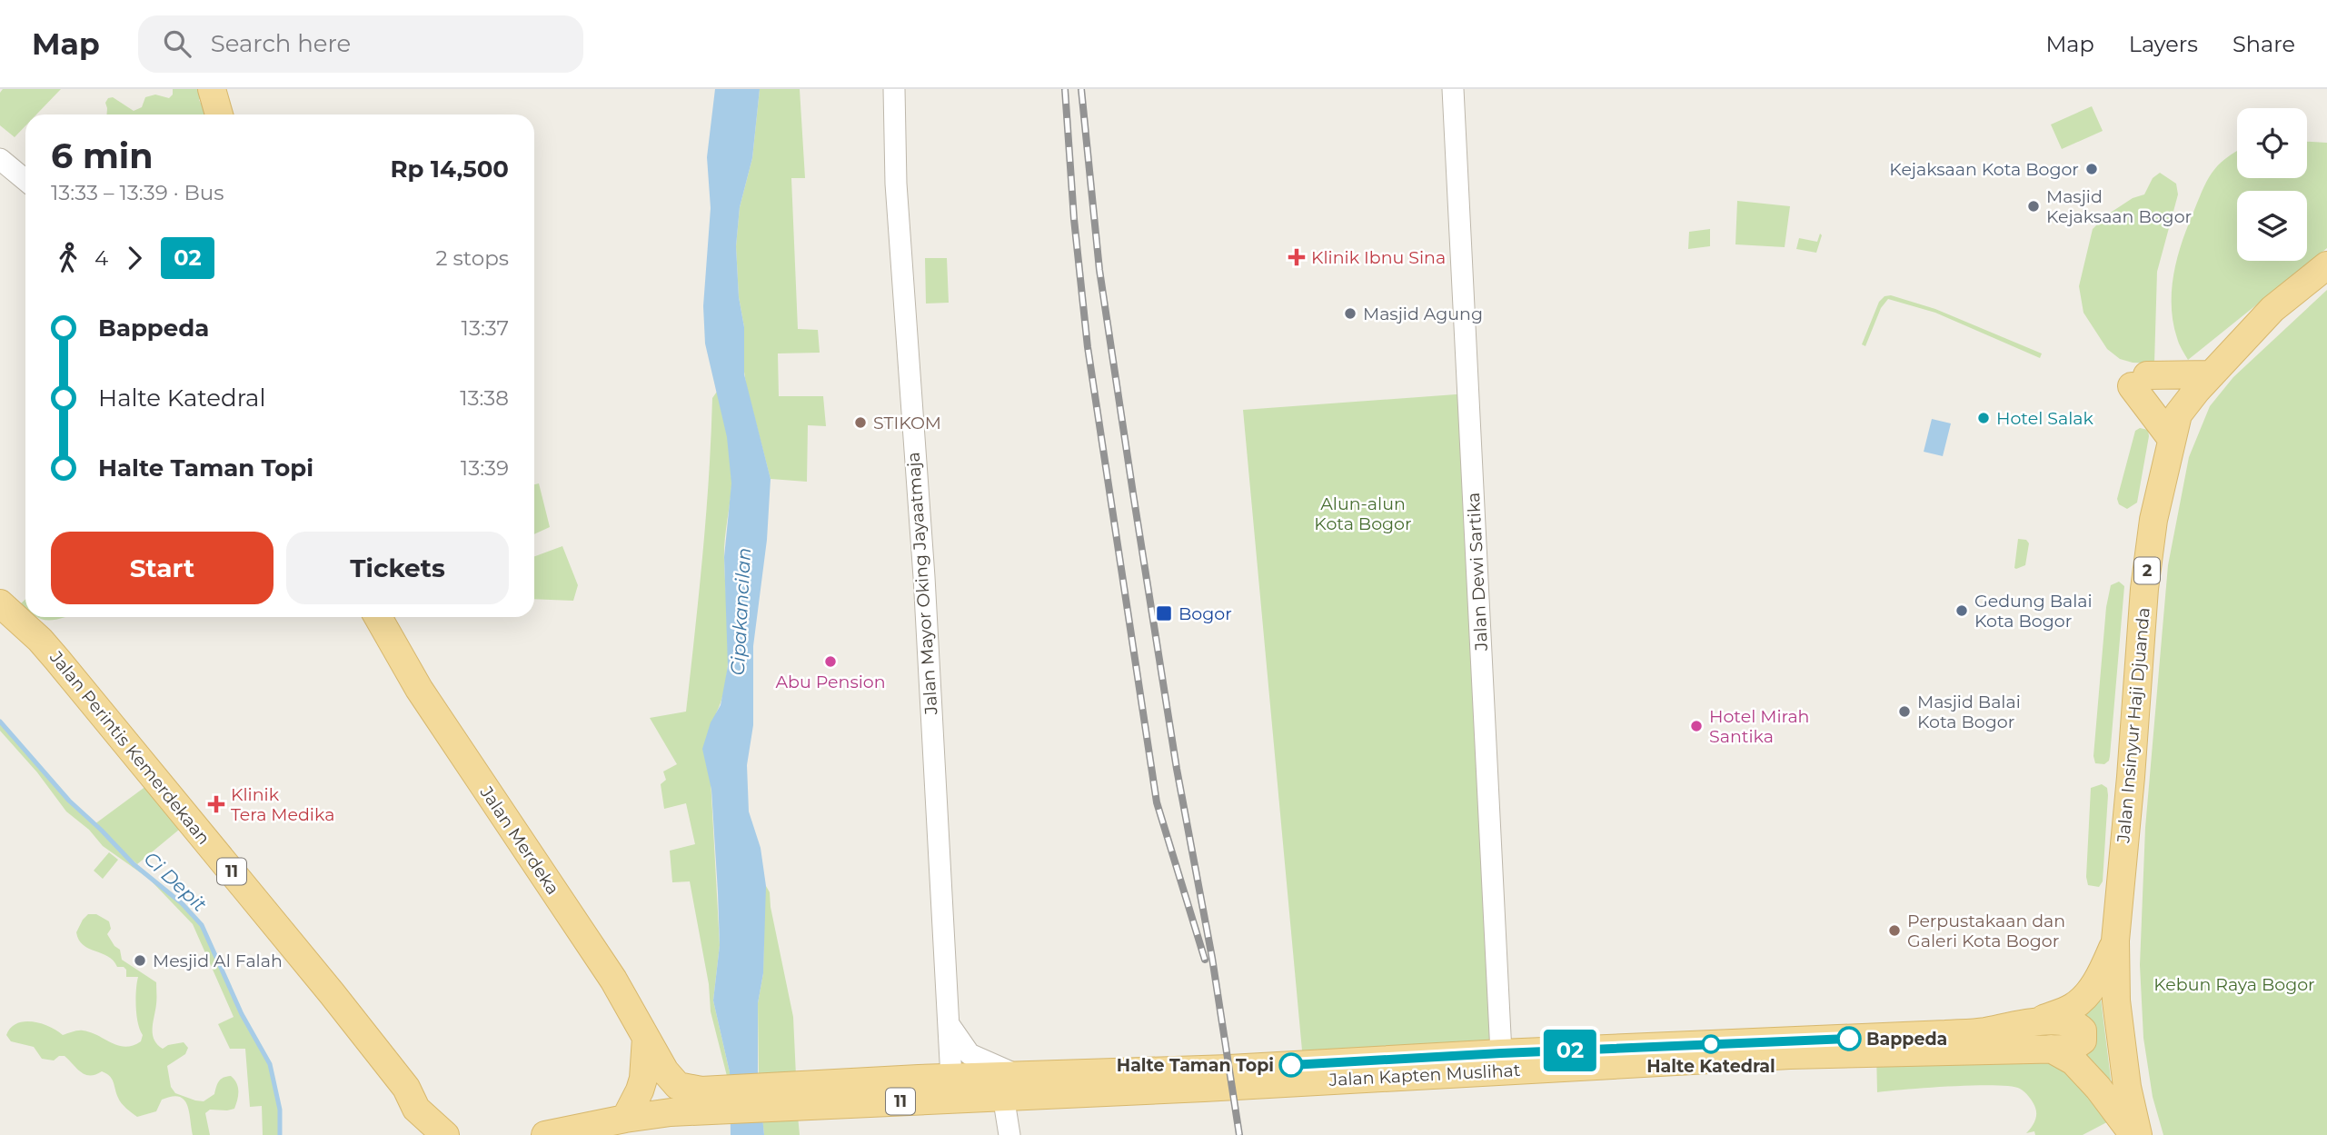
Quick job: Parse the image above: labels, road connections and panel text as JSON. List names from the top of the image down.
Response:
{
  "streets": {
    "main road": [
      "2",
      "Jalan Insinyur Haji Djuanda",
      "Jalan Perintis Kemerdekaan",
      "Jalan Merdeka",
      "11",
      "Jalan Kapten Muslihat"
    ],
    "street": ["Jalan Dewi Sartika", "Jalan Mayor Oking Jayaatmaja"]
  },
  "crossings": [
    ["Jalan Dewi Sartika", "Jalan Kapten Muslihat"],
    ["Jalan Mayor Oking Jayaatmaja", "Jalan Kapten Muslihat"],
    ["Jalan Merdeka", "11"],
    ["Jalan Merdeka", "Jalan Kapten Muslihat"],
    ["11", "Jalan Kapten Muslihat"]
  ],
  "water": ["Cipakancilan", "Ci Depit"],
  "parks": ["Alun-alun Kota Bogor", "Kebun Raya Bogor"],
  "places": {
    "other": [
      "Kejaksaan Kota Bogor",
      "Masjid Kejaksaan Bogor",
      "Masjid Agung",
      "Hotel Salak",
      "STIKOM",
      "Gedung Balai Kota Bogor",
      "Abu Pension",
      "Masjid Balai Kota Bogor",
      "Hotel Mirah Santika",
      "Perpustakaan dan Galeri Kota Bogor",
      "Mesjid Al Falah",
      "Bappeda",
      "Halte Katedral",
      "Halte Taman Topi"
    ],
    "health": ["Klinik Ibnu Sina", "Klinik Tera Medika"],
    "transit": ["Bogor"]
  },
  "lines": ["bus line 02"],
  "page": {
    "header": "Map",
    "search": "Search here",
    "nav": ["Map", "Layers", "Share"],
    "on_map": "02",
    "heading": ["6 min", "13:33 – 13:39 · Bus", "Rp 14,500"],
    "legs": ["4", "02", "2 stops"],
    "list": [
      {
        "name": "Bappeda",
        "value": "13:37"
      },
      {
        "name": "Halte Katedral",
        "value": "13:38"
      },
      {
        "name": "Halte Taman Topi",
        "value": "13:39"
      }
    ],
    "buttons": ["Start", "Tickets"]
  }
}
